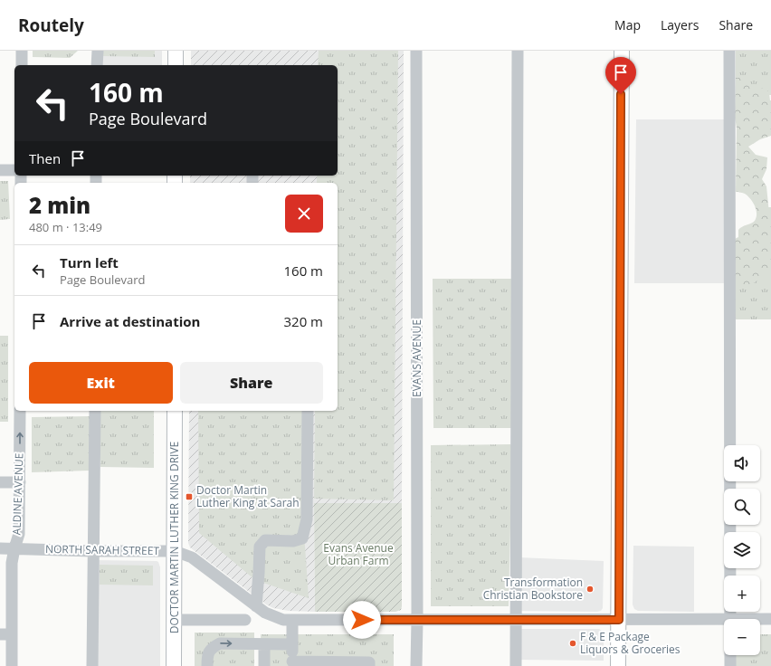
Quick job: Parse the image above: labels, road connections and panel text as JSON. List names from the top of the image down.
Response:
{
  "streets": {
    "main road": ["DOCTOR MARTIN LUTHER KING DRIVE"],
    "street": ["EVANS AVENUE", "ALDINE AVENUE", "NORTH SARAH STREET"]
  },
  "crossings": [
    ["EVANS AVENUE", "NORTH SARAH STREET"],
    ["ALDINE AVENUE", "NORTH SARAH STREET"],
    ["DOCTOR MARTIN LUTHER KING DRIVE", "NORTH SARAH STREET"]
  ],
  "parks": ["Evans Avenue Urban Farm"],
  "places": {
    "transit": ["Doctor Martin Luther King at Sarah"],
    "other": ["Transformation Christian Bookstore", "F & E Package Liquors & Groceries"]
  },
  "page": {
    "header": "Routely",
    "nav": ["Map", "Layers", "Share"],
    "turn": ["160 m", "Page Boulevard"],
    "then": "Then",
    "heading": ["2 min", "480 m · 13:49"],
    "list": [
      {
        "name": "Turn left",
        "note": "Page Boulevard",
        "value": "160 m"
      },
      {
        "name": "Arrive at destination",
        "value": "320 m"
      }
    ],
    "buttons": ["Exit", "Share"],
    "map_buttons": ["+", "−"]
  }
}
